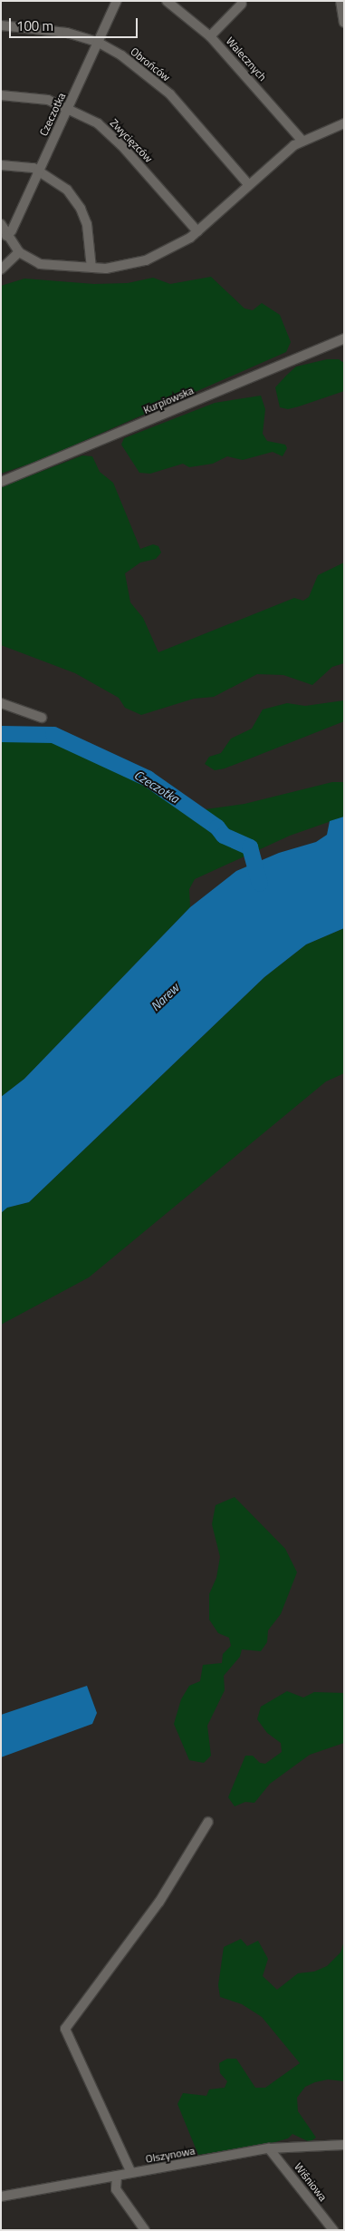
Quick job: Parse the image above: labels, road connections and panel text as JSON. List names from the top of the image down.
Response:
{
  "streets": {
    "street": [
      "Walecznych",
      "Obrońców",
      "Czeczotka",
      "Zwycięzców",
      "Kurpiowska",
      "Olszynowa",
      "Wiśniowa"
    ]
  },
  "crossings": [
    ["Obrońców", "Czeczotka"],
    ["Czeczotka", "Zwycięzców"],
    ["Olszynowa", "Wiśniowa"]
  ],
  "water": ["Czeczotka", "Narew"],
  "scale_bar": "100 m"
}
